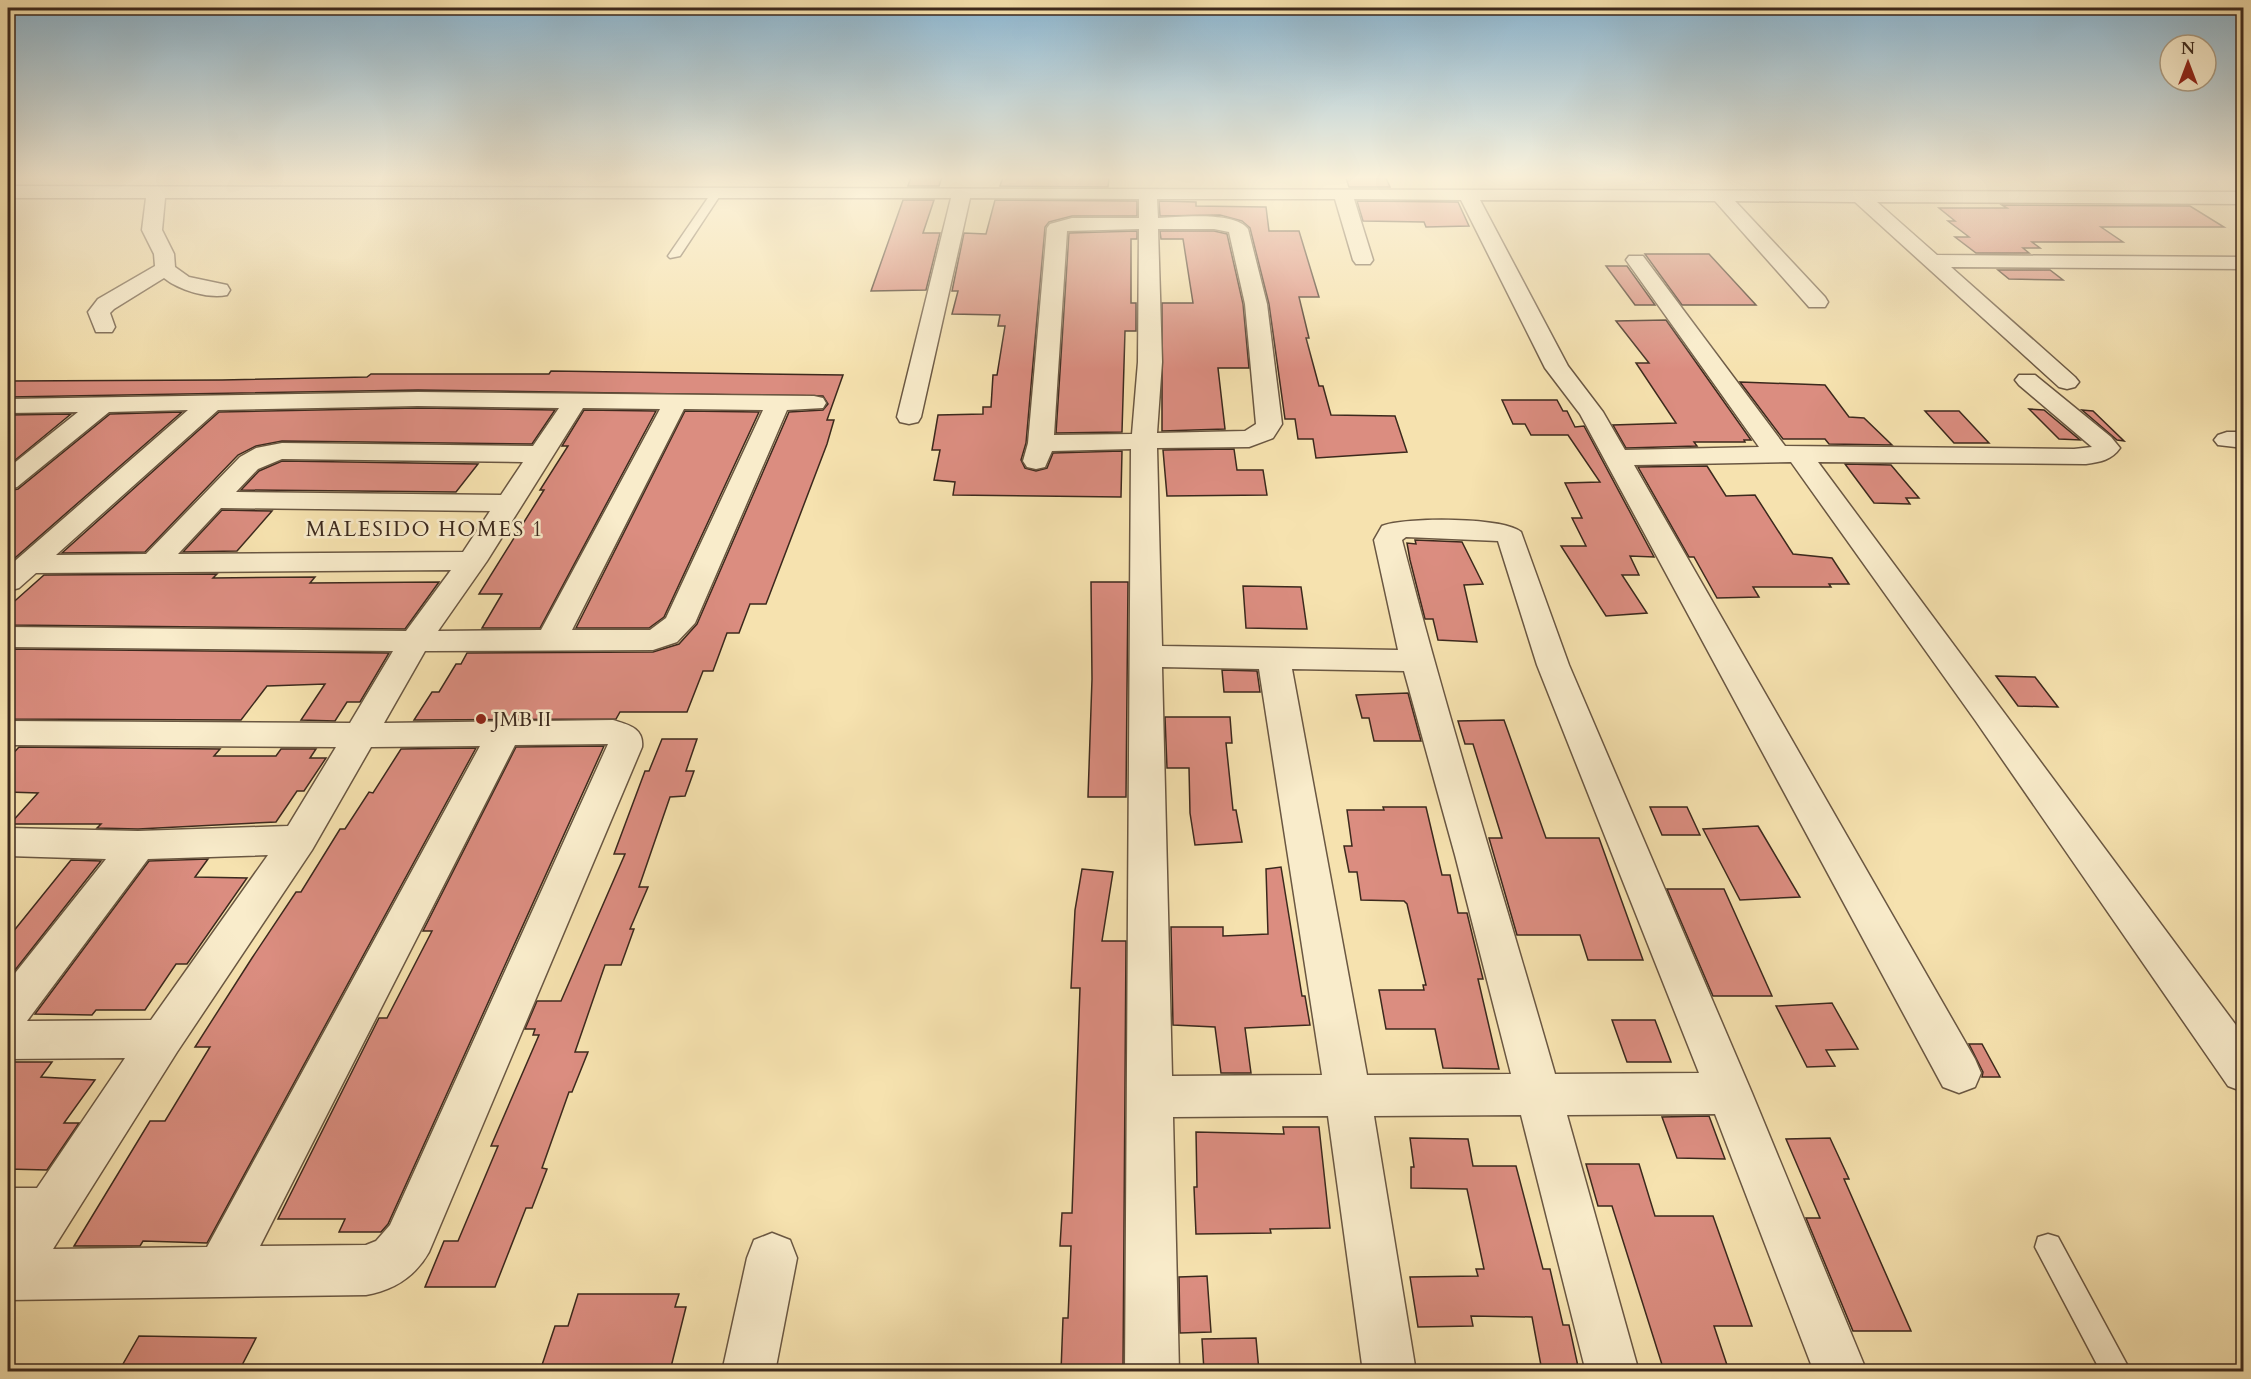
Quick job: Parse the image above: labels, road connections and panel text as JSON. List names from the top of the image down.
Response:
{
  "districts": ["MALESIDO HOMES 1"],
  "places": ["JMB II"],
  "north": "top"
}
